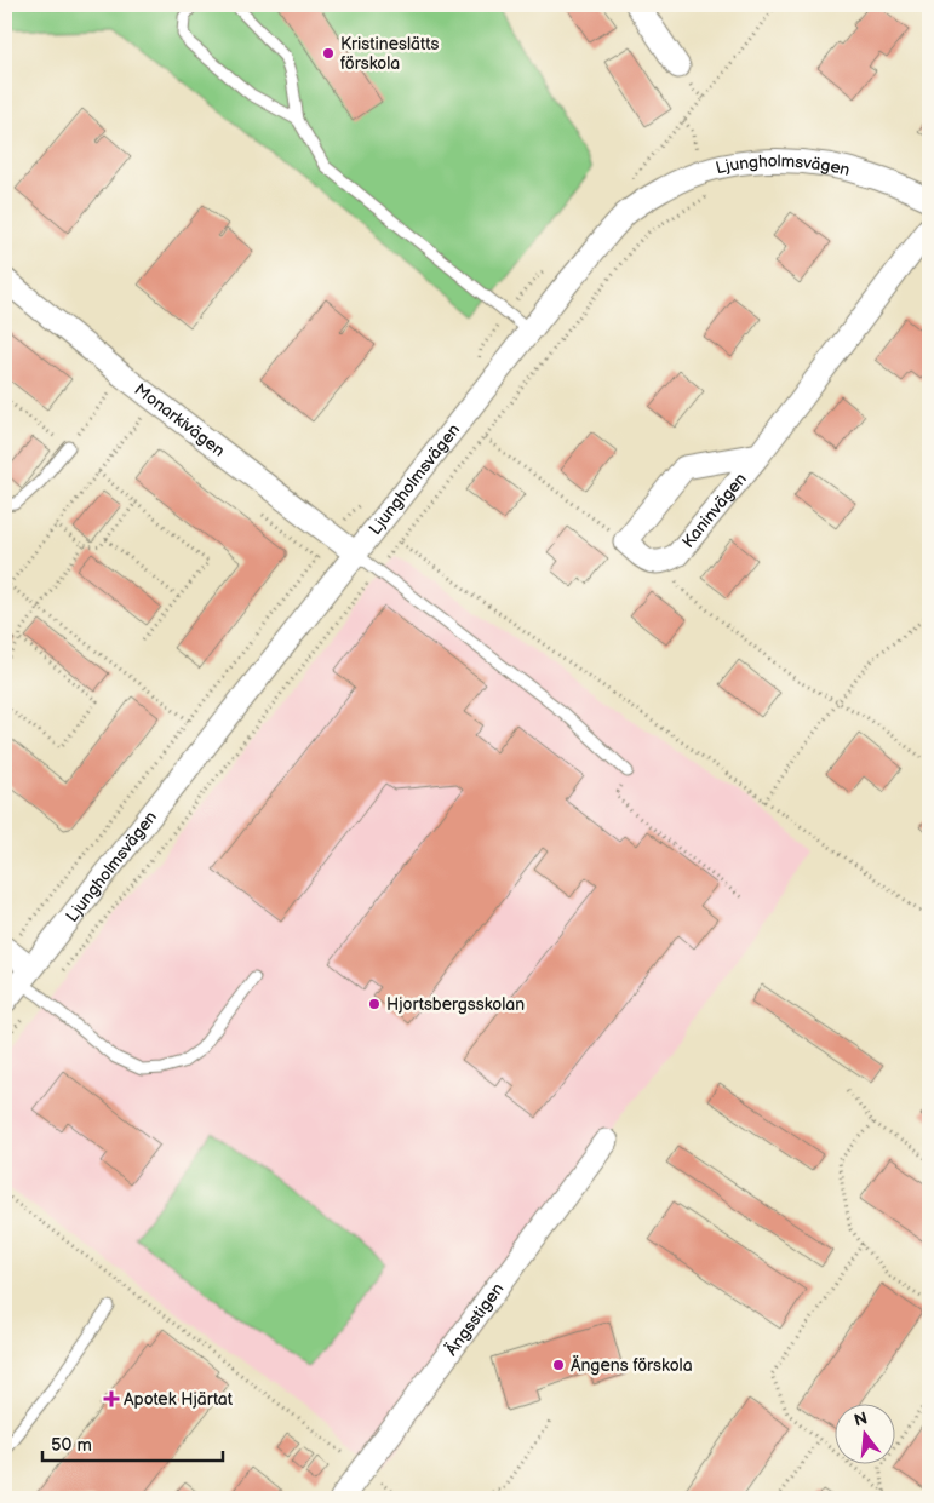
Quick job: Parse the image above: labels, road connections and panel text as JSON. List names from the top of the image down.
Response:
{
  "streets": {
    "street": [
      "Ljungholmsvägen",
      "Monarkivägen",
      "Kaninvägen",
      "Ängsstigen"
    ]
  },
  "crossings": [
    ["Ljungholmsvägen", "Monarkivägen"]
  ],
  "places": {
    "other": ["Kristineslätts förskola", "Hjortsbergsskolan", "Ängens förskola"],
    "health": ["Apotek Hjärtat"]
  },
  "scale_bar": "50 m",
  "north": "top"
}
